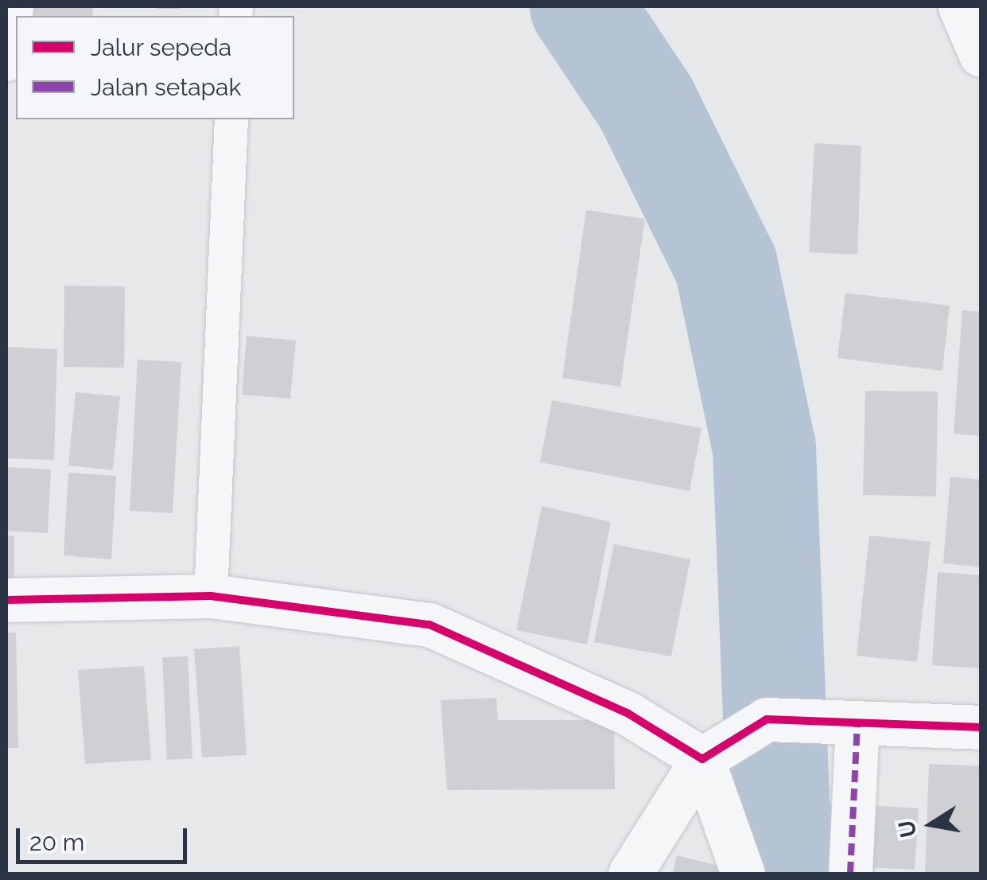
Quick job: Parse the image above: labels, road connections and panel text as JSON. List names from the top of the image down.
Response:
{
  "legend": ["Jalur sepeda", "Jalan setapak"],
  "scale_bar": "20 m",
  "north": "left"
}
